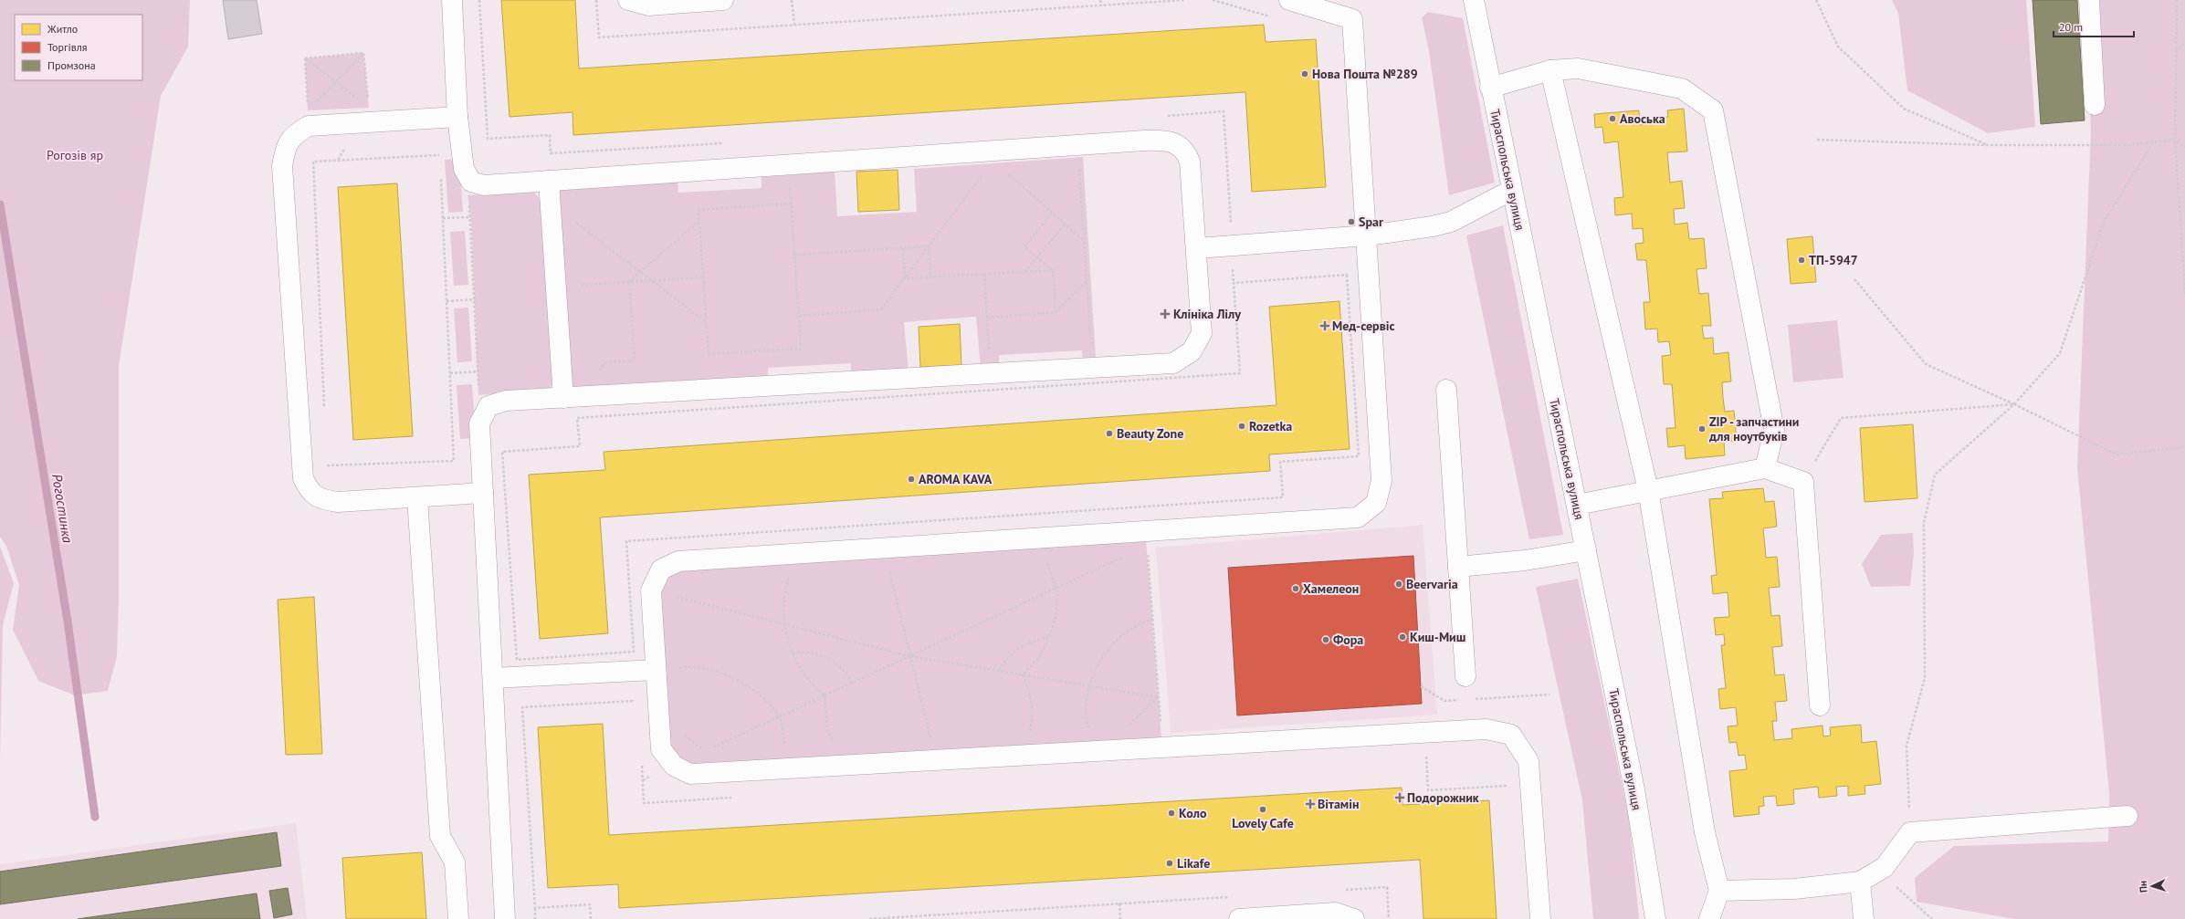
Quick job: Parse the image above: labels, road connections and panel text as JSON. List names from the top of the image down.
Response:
{
  "streets": {
    "street": ["Тираспольська вулиця"]
  },
  "water": ["Рогостинка"],
  "parks": ["Рогозів яр"],
  "places": {
    "other": [
      "Нова Пошта №289",
      "Авоська",
      "Spar",
      "ТП-5947",
      "Rozetka",
      "ZIP - запчастини для ноутбуків",
      "Beauty Zone",
      "AROMA KAVA",
      "Beervaria",
      "Хамелеон",
      "Киш-Миш",
      "Фора",
      "Lovely Cafe",
      "Коло",
      "Likafe"
    ],
    "health": [
      "Клініка Лілу",
      "Мед-сервіс",
      "Подорожник",
      "Вітамін"
    ]
  },
  "legend": ["Житло", "Торгівля", "Промзона"],
  "scale_bar": "20 m",
  "north": "left"
}
